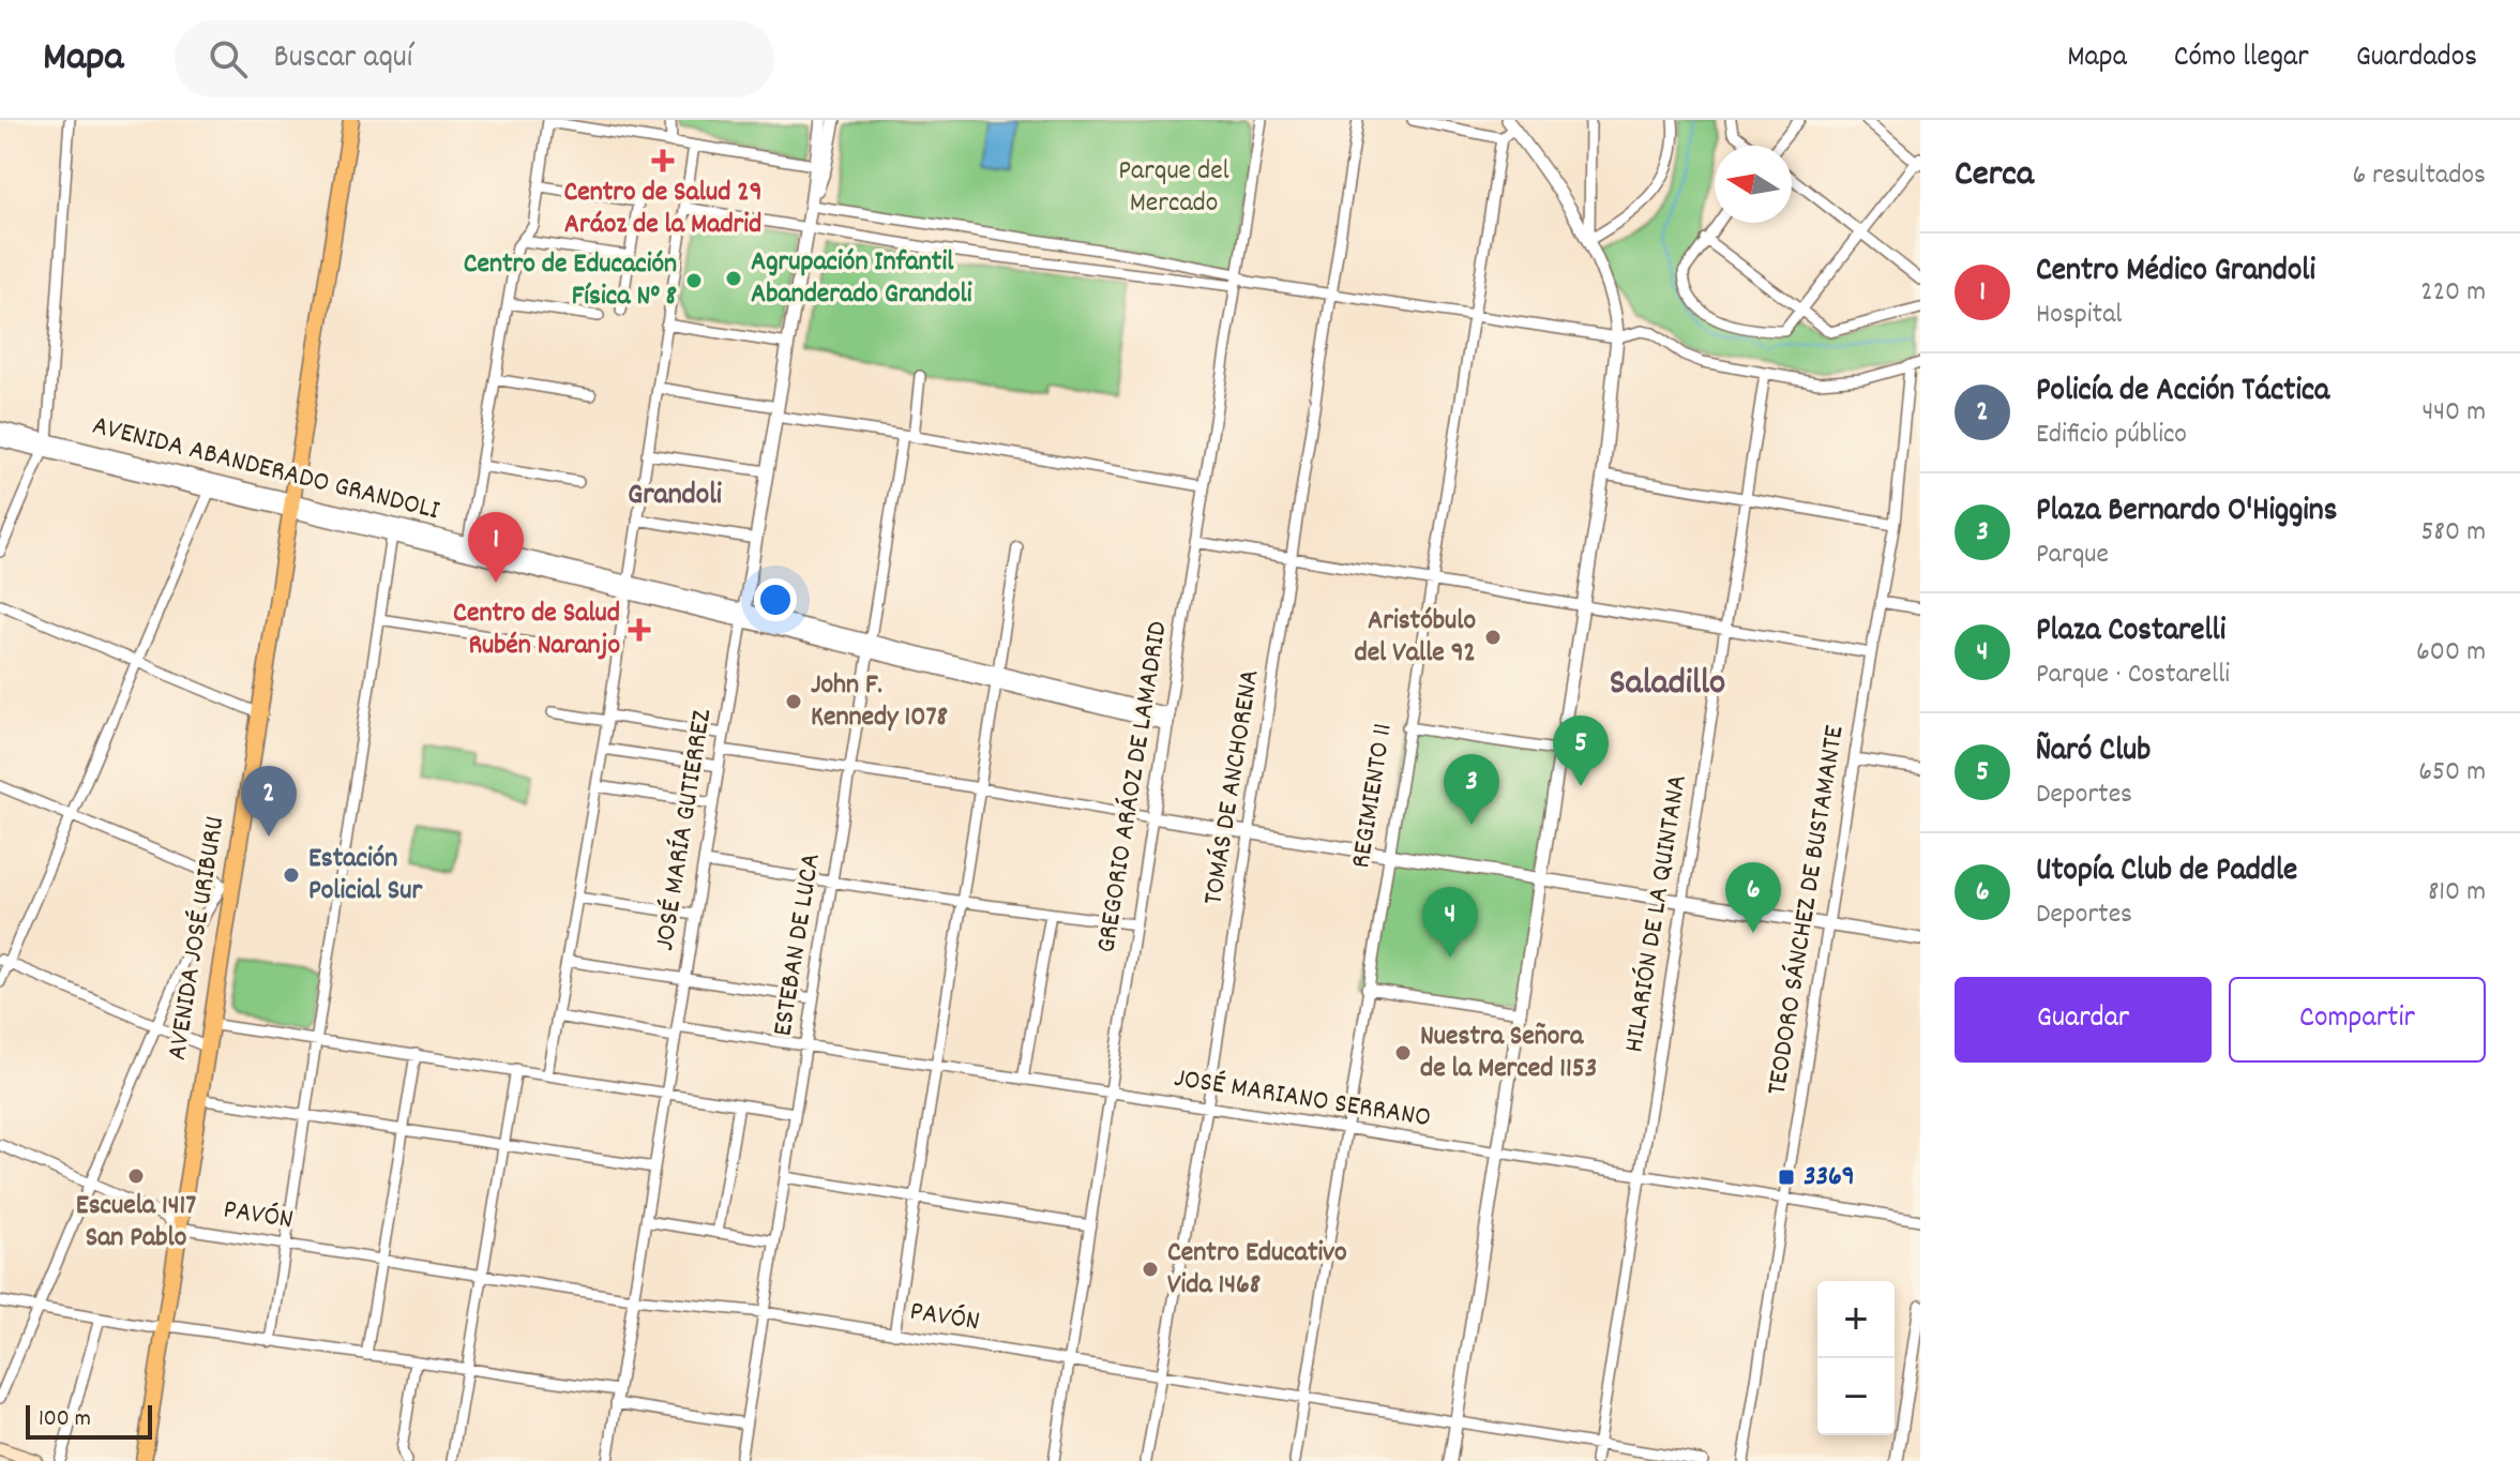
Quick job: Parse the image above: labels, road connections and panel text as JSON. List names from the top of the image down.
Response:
{
  "streets": {
    "main road": ["AVENIDA JOSÉ URIBURU"],
    "street": [
      "AVENIDA ABANDERADO GRANDOLI",
      "GREGORIO ARÁOZ DE LAMADRID",
      "TOMÁS DE ANCHORENA",
      "REGIMIENTO 11",
      "JOSÉ MARÍA GUTIERREZ",
      "TEODORO SÁNCHEZ DE BUSTAMANTE",
      "HILARIÓN DE LA QUINTANA",
      "ESTEBAN DE LUCA",
      "JOSÉ MARIANO SERRANO",
      "PAVÓN"
    ]
  },
  "crossings": [
    ["AVENIDA ABANDERADO GRANDOLI", "GREGORIO ARÁOZ DE LAMADRID"],
    ["AVENIDA ABANDERADO GRANDOLI", "JOSÉ MARÍA GUTIERREZ"],
    ["AVENIDA ABANDERADO GRANDOLI", "AVENIDA JOSÉ URIBURU"],
    ["AVENIDA ABANDERADO GRANDOLI", "ESTEBAN DE LUCA"],
    ["GREGORIO ARÁOZ DE LAMADRID", "JOSÉ MARIANO SERRANO"],
    ["GREGORIO ARÁOZ DE LAMADRID", "PAVÓN"],
    ["TOMÁS DE ANCHORENA", "JOSÉ MARIANO SERRANO"],
    ["TOMÁS DE ANCHORENA", "PAVÓN"],
    ["REGIMIENTO 11", "JOSÉ MARIANO SERRANO"],
    ["REGIMIENTO 11", "PAVÓN"],
    ["JOSÉ MARÍA GUTIERREZ", "JOSÉ MARIANO SERRANO"],
    ["JOSÉ MARÍA GUTIERREZ", "PAVÓN"],
    ["TEODORO SÁNCHEZ DE BUSTAMANTE", "JOSÉ MARIANO SERRANO"],
    ["HILARIÓN DE LA QUINTANA", "JOSÉ MARIANO SERRANO"],
    ["HILARIÓN DE LA QUINTANA", "PAVÓN"],
    ["AVENIDA JOSÉ URIBURU", "PAVÓN"],
    ["ESTEBAN DE LUCA", "JOSÉ MARIANO SERRANO"],
    ["ESTEBAN DE LUCA", "PAVÓN"]
  ],
  "districts": ["Grandoli", "Saladillo"],
  "parks": ["Parque del Mercado"],
  "places": {
    "health": ["Centro de Salud 29 Aráoz de la Madrid", "Centro de Salud Rubén Naranjo"],
    "other": [
      "Agrupación Infantil Abanderado Grandoli",
      "Centro de Educación Física N° 8",
      "Aristóbulo del Valle 92",
      "John F. Kennedy 1078",
      "Estación Policial Sur",
      "Nuestra Señora de la Merced 1153",
      "Escuela 1417 San Pablo",
      "Centro Educativo Vida 1468"
    ],
    "transit": ["3369"]
  },
  "scale_bar": "100 m",
  "north": "left",
  "page": {
    "header": "Mapa",
    "search": "Buscar aquí",
    "nav": ["Mapa", "Cómo llegar", "Guardados"],
    "heading": ["Cerca", "6 resultados"],
    "list": [
      {
        "mark": "1",
        "name": "Centro Médico Grandoli",
        "note": "Hospital",
        "value": "220 m"
      },
      {
        "mark": "2",
        "name": "Policía de Acción Táctica",
        "note": "Edificio público",
        "value": "440 m"
      },
      {
        "mark": "3",
        "name": "Plaza Bernardo O'Higgins",
        "note": "Parque",
        "value": "580 m"
      },
      {
        "mark": "4",
        "name": "Plaza Costarelli",
        "note": "Parque · Costarelli",
        "value": "600 m"
      },
      {
        "mark": "5",
        "name": "Ñaró Club",
        "note": "Deportes",
        "value": "650 m"
      },
      {
        "mark": "6",
        "name": "Utopía Club de Paddle",
        "note": "Deportes",
        "value": "810 m"
      }
    ],
    "pins": [
      "1",
      "5",
      "3",
      "2",
      "6",
      "4"
    ],
    "buttons": ["Guardar", "Compartir"],
    "map_buttons": ["+", "−"],
    "scale": "100 m"
  }
}
